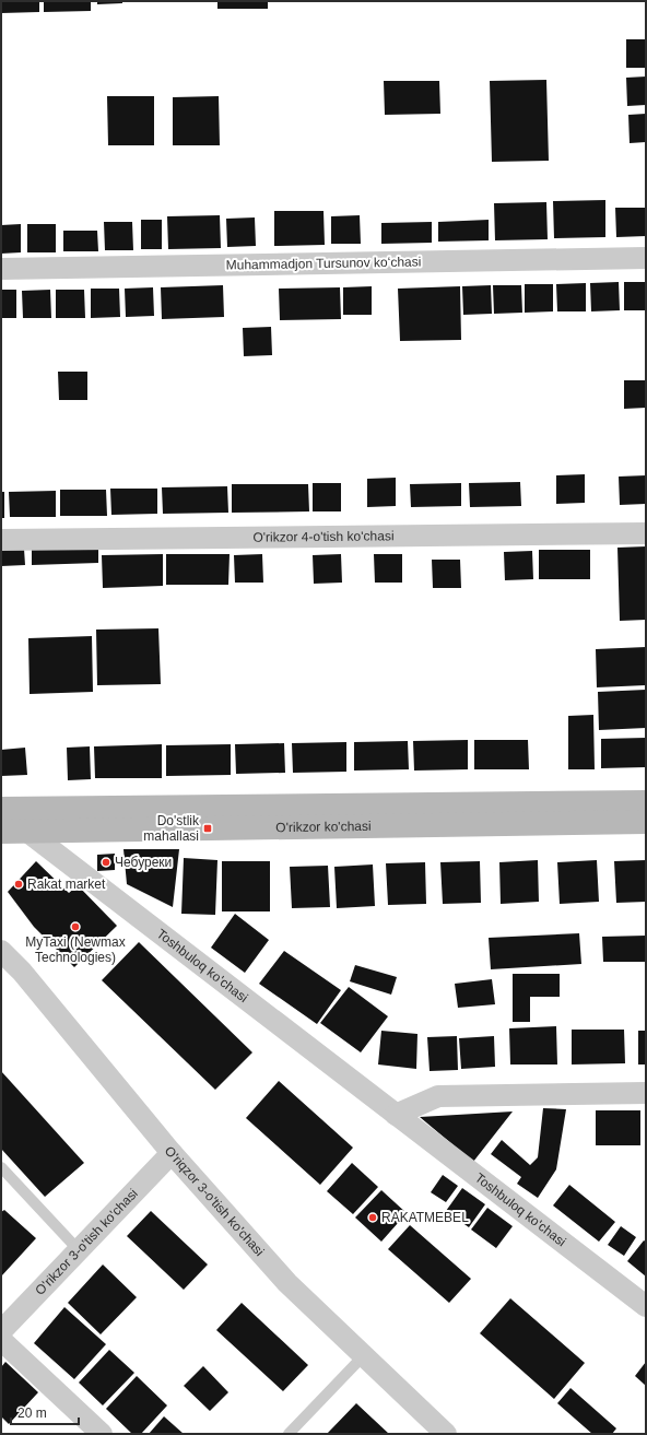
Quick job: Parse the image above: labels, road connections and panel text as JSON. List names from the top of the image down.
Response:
{
  "streets": {
    "main road": ["O'rikzor ko'chasi"],
    "street": [
      "Muhammadjon Tursunov koʻchasi",
      "O'rikzor 4-o'tish ko'chasi",
      "Toshbuloq ko'chasi",
      "O'riqzor 3-o'tish ko'chasi",
      "O'rikzor 3-o'tish ko'chasi"
    ]
  },
  "crossings": [
    ["O'rikzor ko'chasi", "Toshbuloq ko'chasi"],
    ["O'riqzor 3-o'tish ko'chasi", "O'rikzor 3-o'tish ko'chasi"]
  ],
  "places": {
    "transit": ["Do'stlik mahallasi"],
    "other": [
      "Чебуреки",
      "Rakat market",
      "MyTaxi (Newmax Technologies)",
      "RAKATMEBEL"
    ]
  },
  "scale_bar": "20 m"
}
